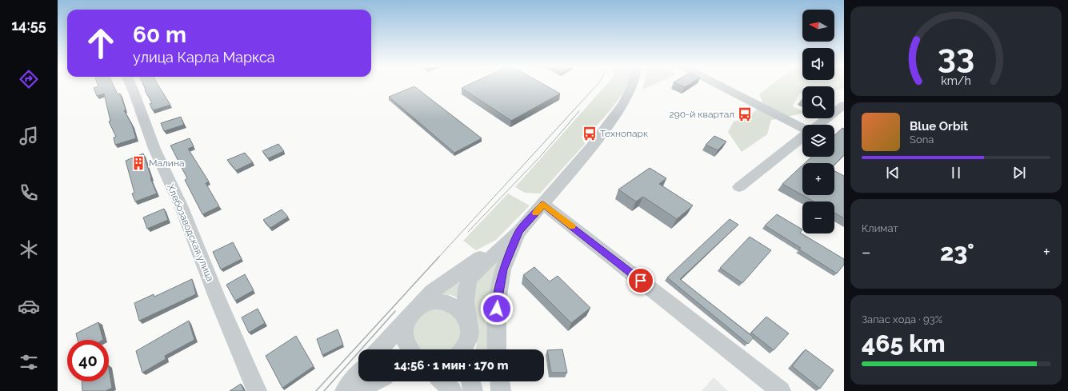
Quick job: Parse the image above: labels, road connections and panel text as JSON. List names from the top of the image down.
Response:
{
  "streets": {
    "street": ["Хлебозаводская улица"]
  },
  "places": {
    "bus stop": ["290-й квартал", "Технопарк"],
    "building": ["Малина"]
  },
  "north": "left",
  "page": {
    "tabs": "14:55",
    "map_buttons": ["+", "−"],
    "turn": ["60 m", "улица Карла Маркса"],
    "song": ["Blue Orbit", "Sona"],
    "tile": [
      "Климат",
      ["Запас хода · 93%", "465 km"]
    ],
    "heat": ["−", "23°", "+"],
    "limit": "40",
    "trip": "14:56 · 1 мин · 170 m",
    "gauge": ["33", "km/h"]
  }
}
